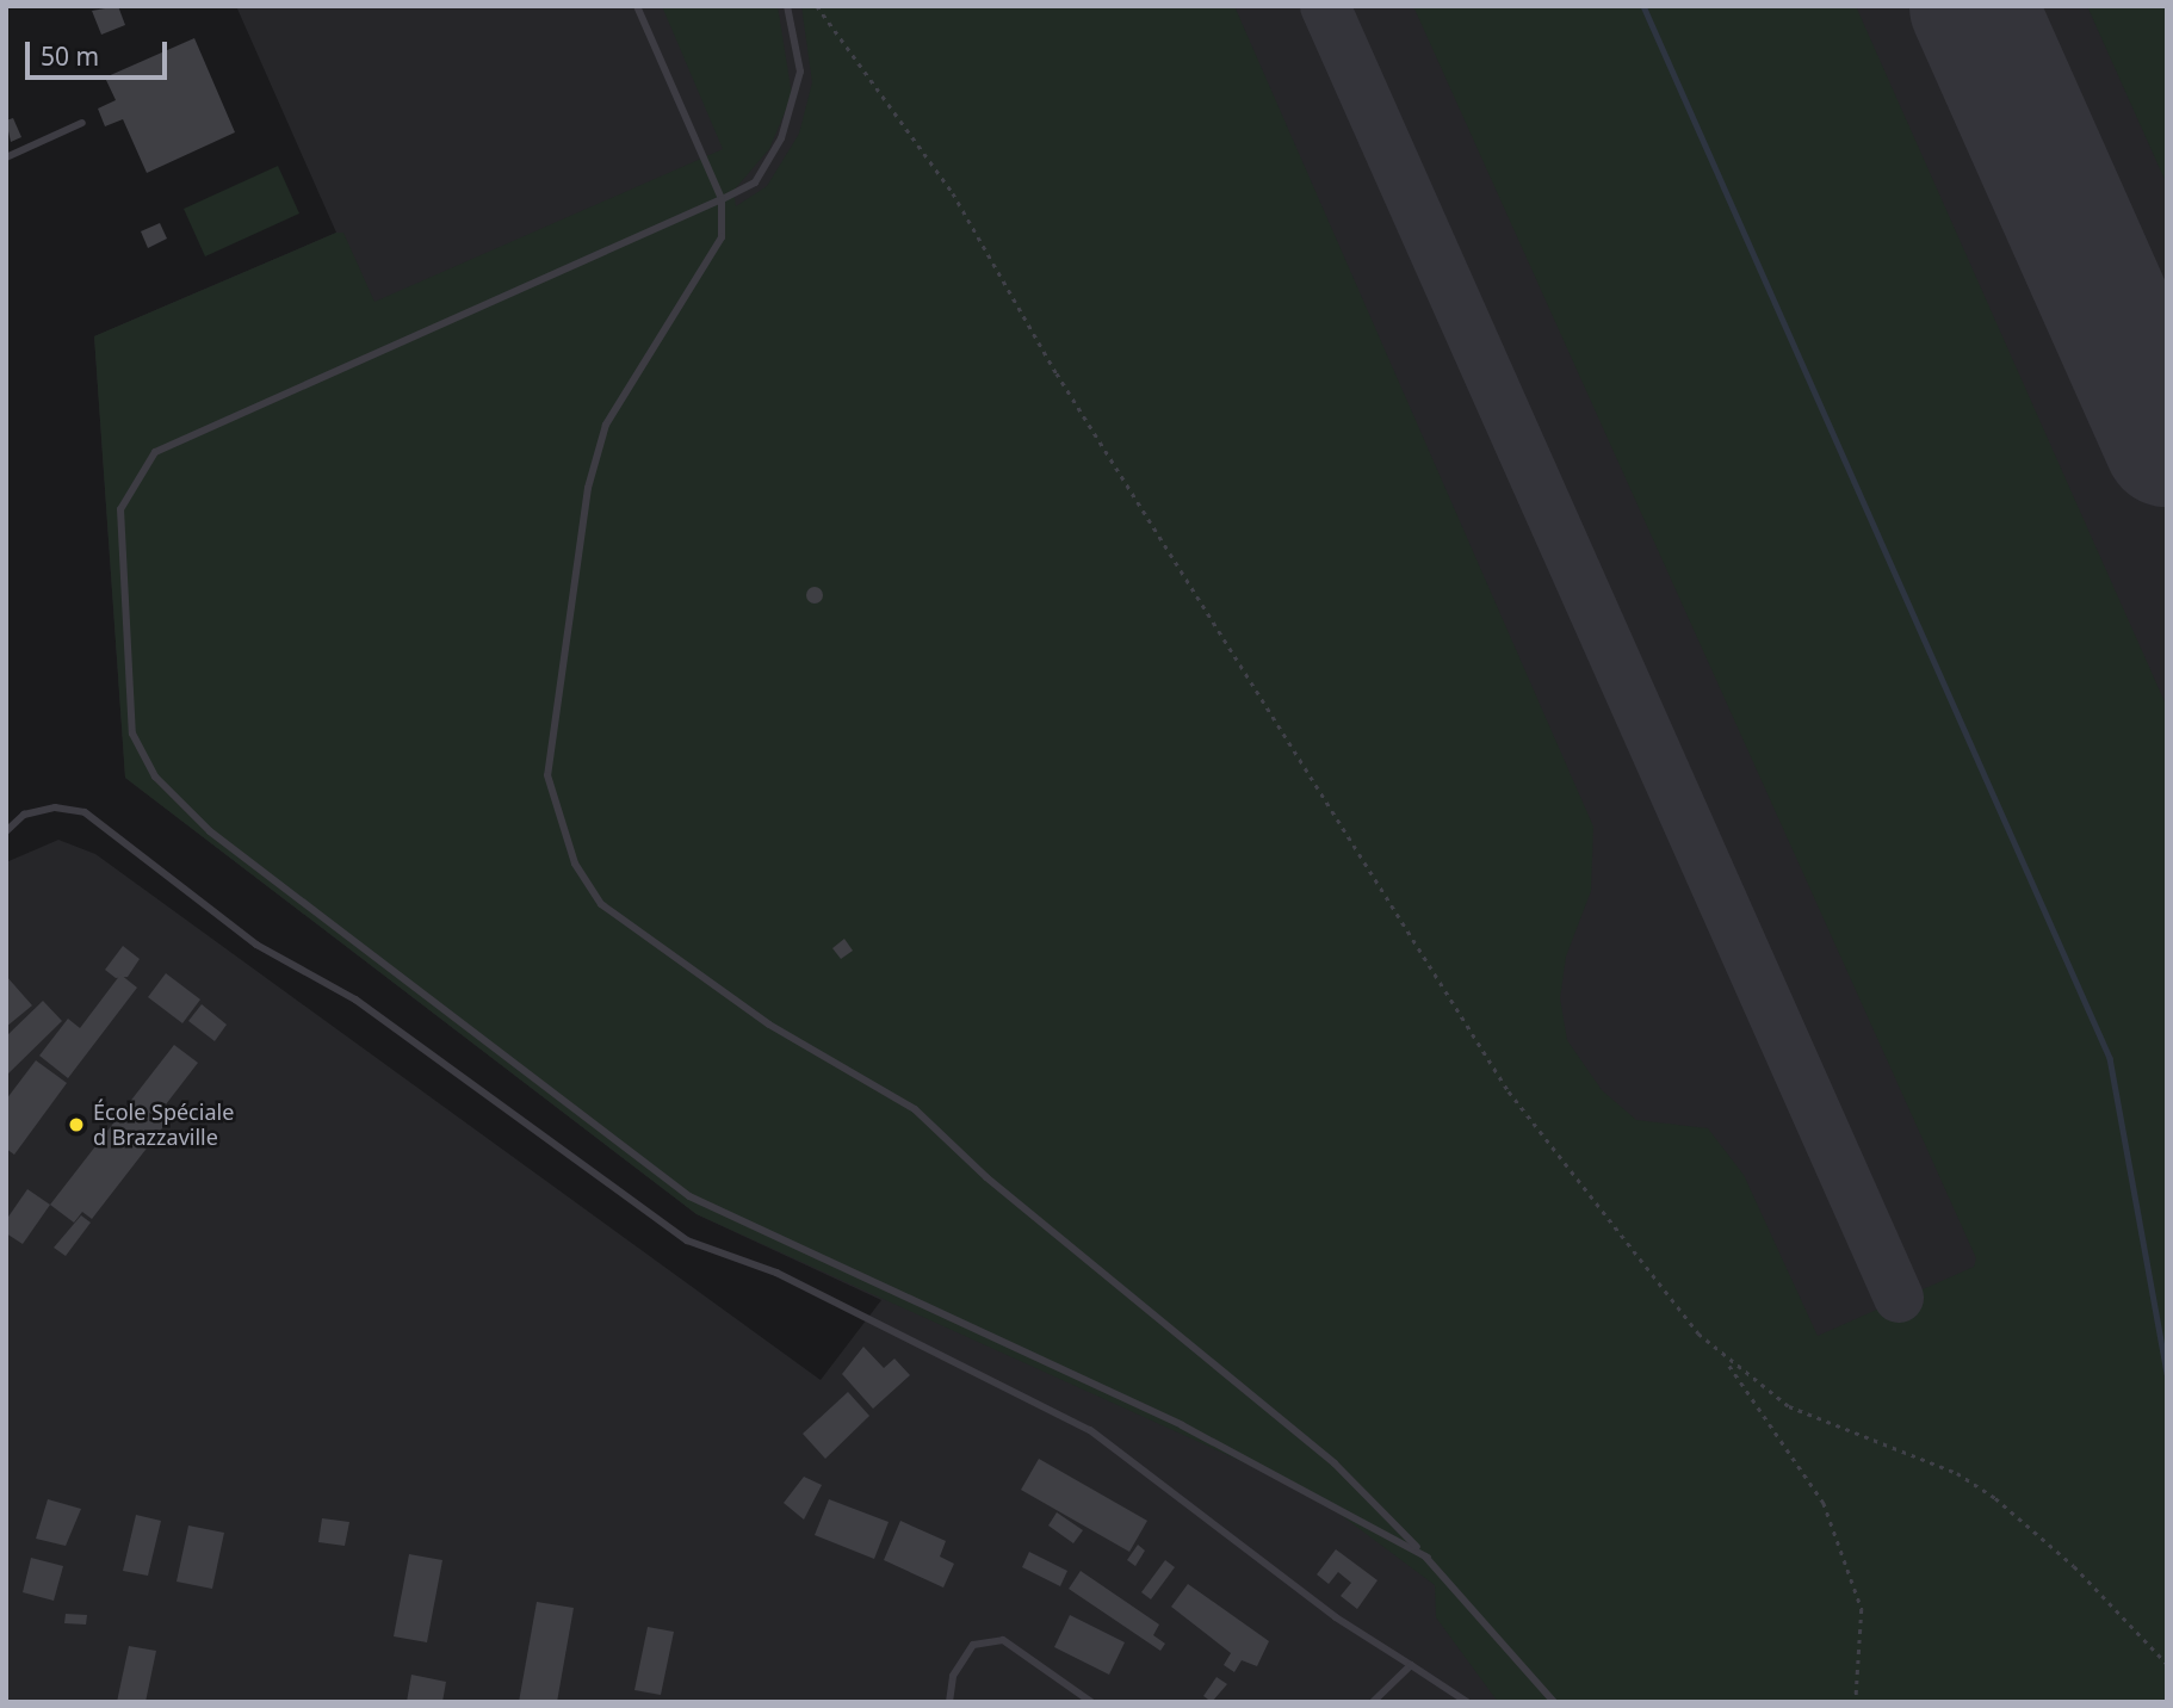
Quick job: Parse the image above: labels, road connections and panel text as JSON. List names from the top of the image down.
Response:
{
  "places": ["École Spéciale d Brazzaville"],
  "scale_bar": "50 m"
}
